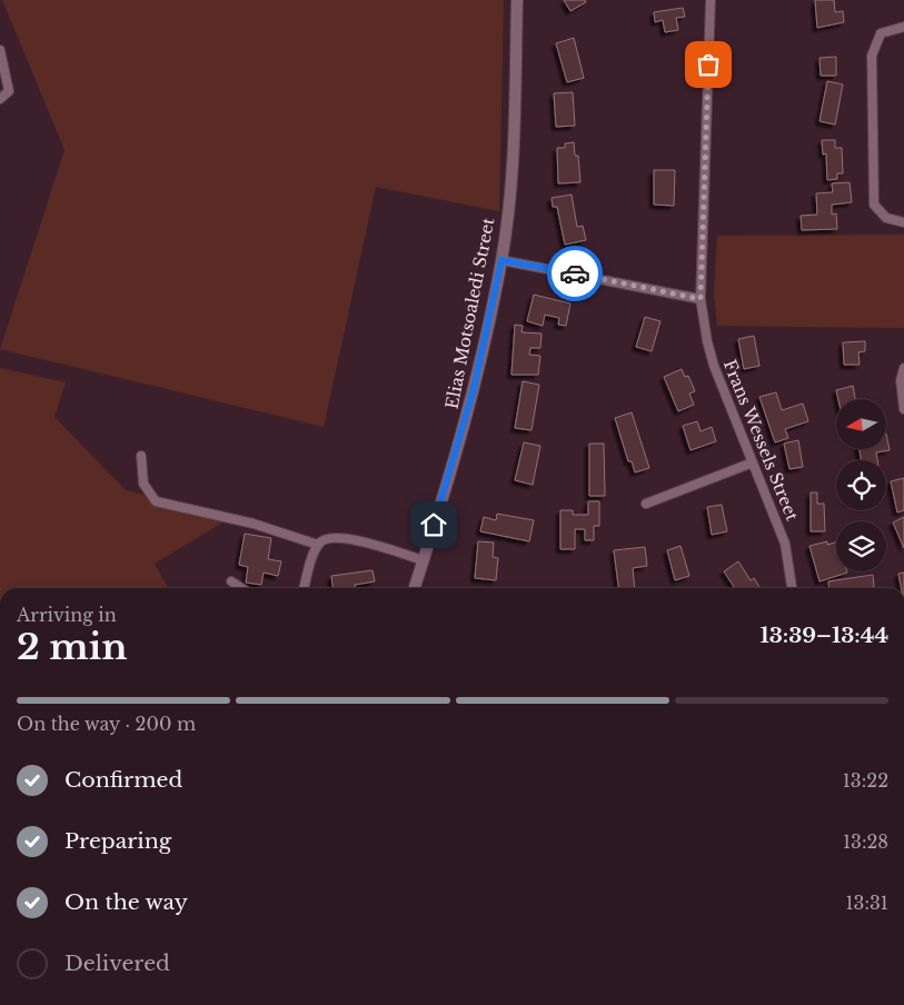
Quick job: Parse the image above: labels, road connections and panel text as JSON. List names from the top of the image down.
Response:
{
  "streets": {
    "street": ["Elias Motsoaledi Street", "Frans Wessels Street"]
  },
  "north": "left",
  "page": {
    "heading": ["2 min", "Arriving in", "13:39–13:44"],
    "bar": "On the way · 200 m",
    "list": [
      ["Confirmed", "13:22"],
      ["Preparing", "13:28"],
      ["On the way", "13:31"],
      "Delivered"
    ]
  }
}
